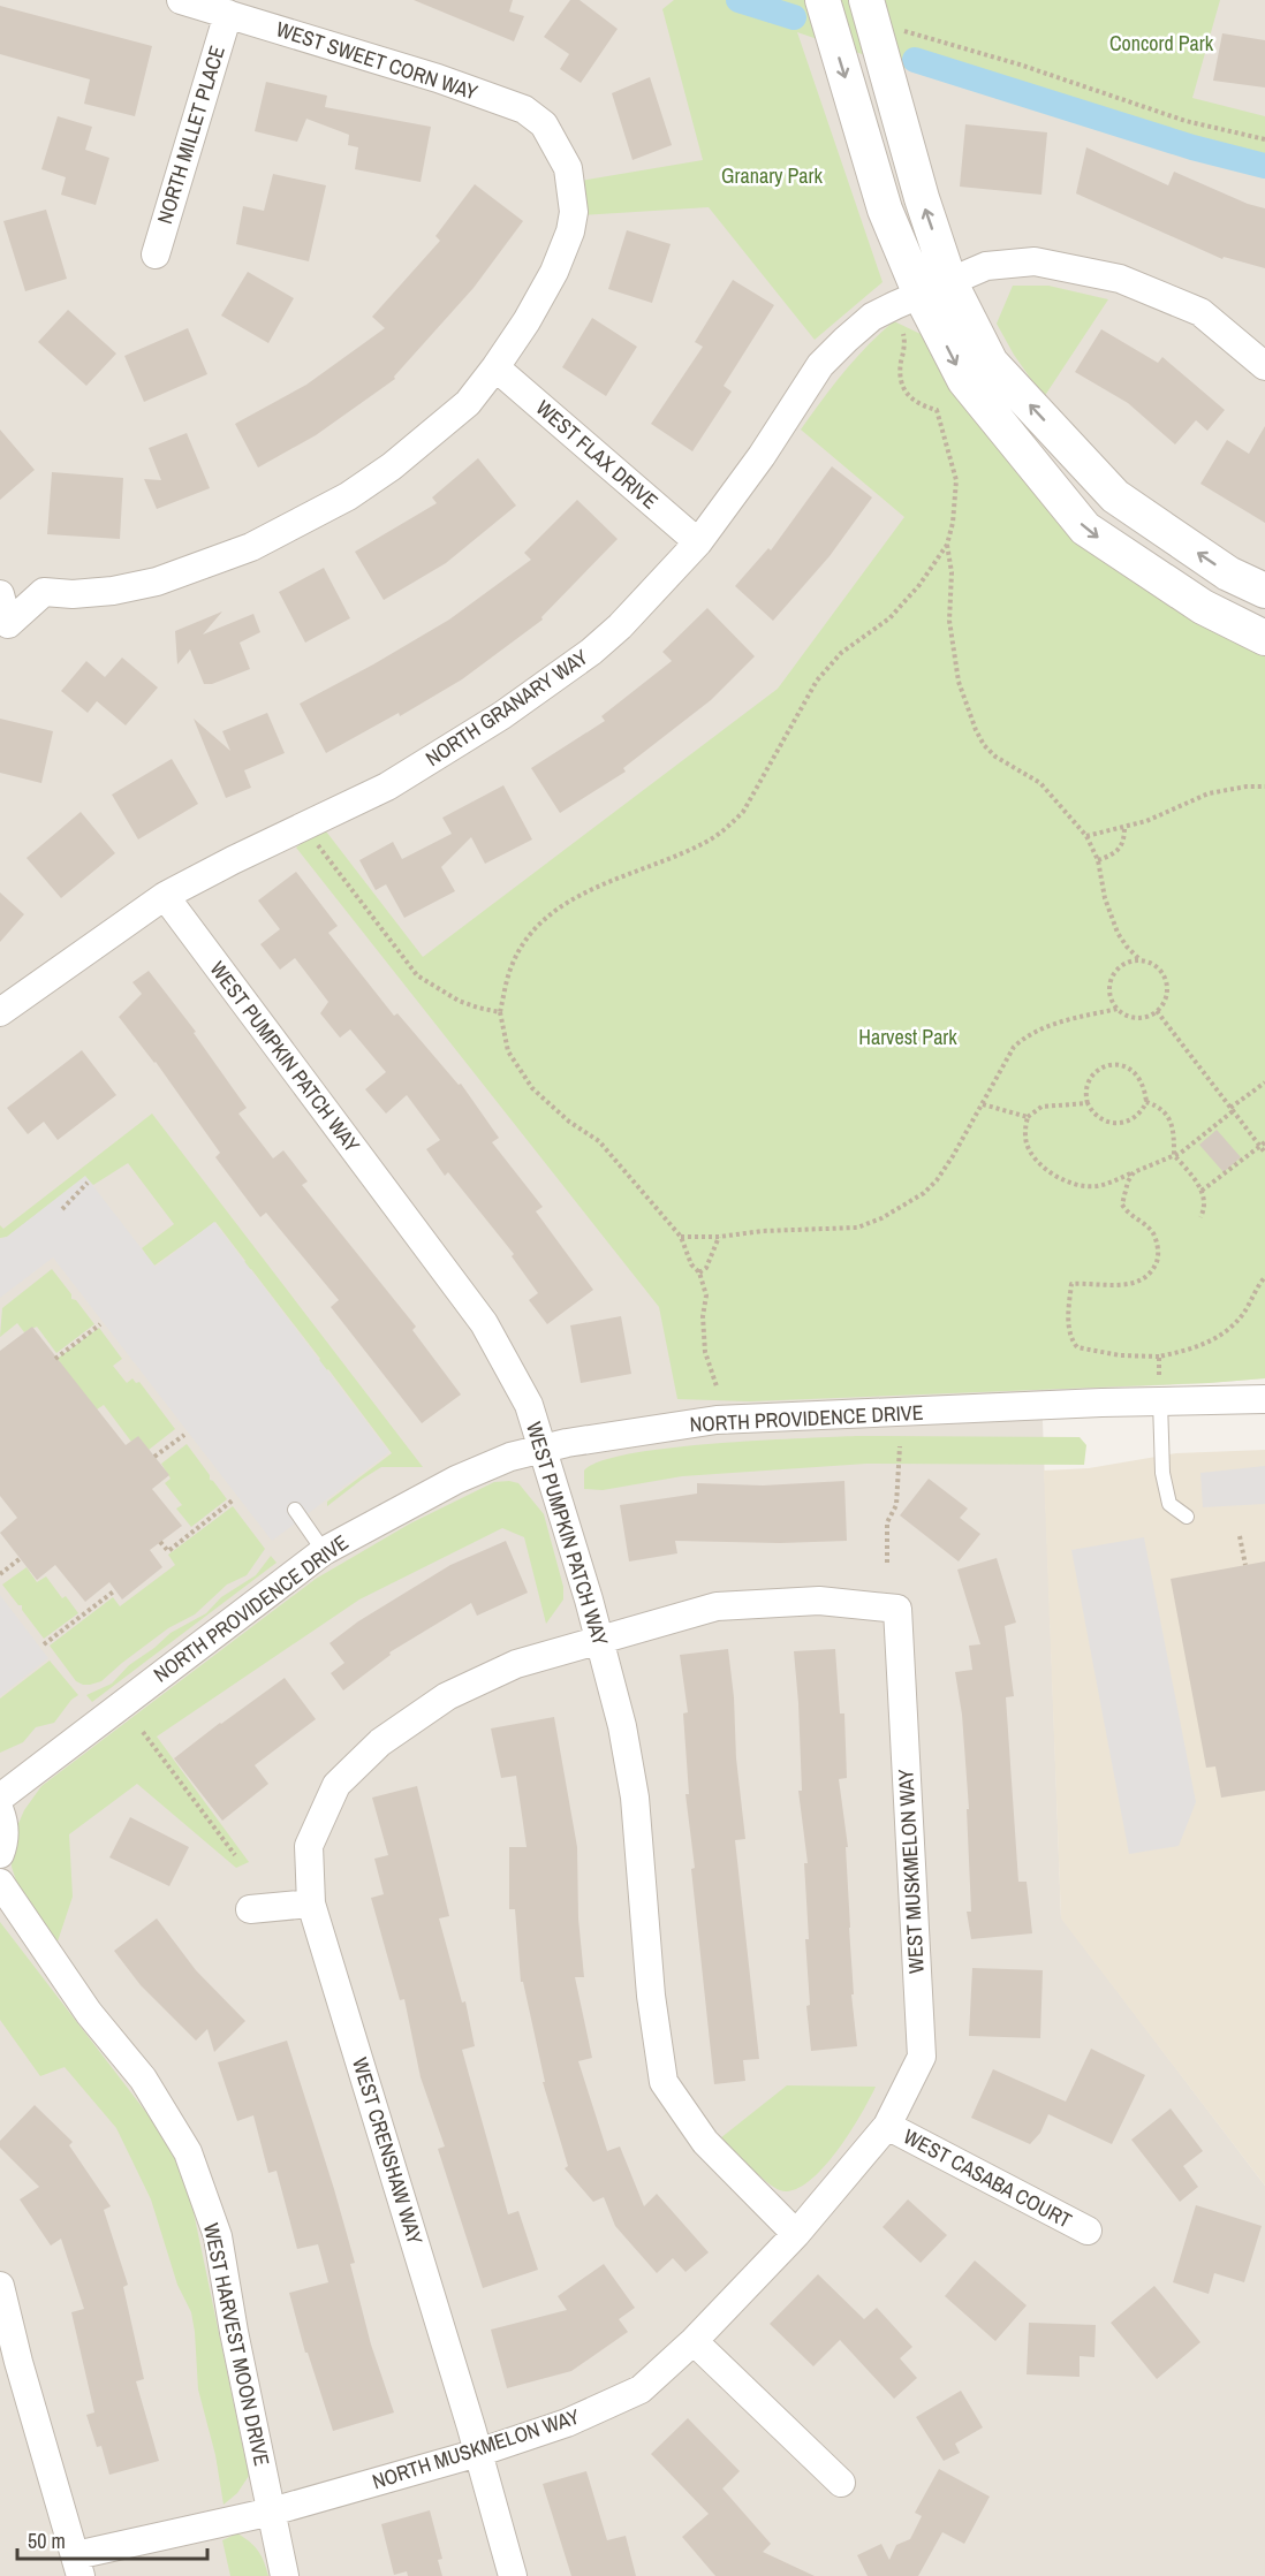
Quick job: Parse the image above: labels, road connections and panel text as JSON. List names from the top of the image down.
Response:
{
  "streets": {
    "street": [
      "WEST SWEET CORN WAY",
      "NORTH MILLET PLACE",
      "WEST FLAX DRIVE",
      "NORTH GRANARY WAY",
      "WEST PUMPKIN PATCH WAY",
      "NORTH PROVIDENCE DRIVE",
      "WEST MUSKMELON WAY",
      "WEST CRENSHAW WAY",
      "WEST CASABA COURT",
      "WEST HARVEST MOON DRIVE",
      "NORTH MUSKMELON WAY"
    ]
  },
  "crossings": [
    ["WEST SWEET CORN WAY", "NORTH MILLET PLACE"],
    ["WEST SWEET CORN WAY", "WEST FLAX DRIVE"],
    ["WEST FLAX DRIVE", "NORTH GRANARY WAY"],
    ["NORTH GRANARY WAY", "WEST PUMPKIN PATCH WAY"],
    ["WEST PUMPKIN PATCH WAY", "NORTH PROVIDENCE DRIVE"],
    ["WEST PUMPKIN PATCH WAY", "WEST MUSKMELON WAY"],
    ["WEST PUMPKIN PATCH WAY", "WEST CRENSHAW WAY"],
    ["WEST PUMPKIN PATCH WAY", "NORTH MUSKMELON WAY"],
    ["WEST MUSKMELON WAY", "WEST CRENSHAW WAY"],
    ["WEST MUSKMELON WAY", "WEST CASABA COURT"],
    ["WEST MUSKMELON WAY", "NORTH MUSKMELON WAY"],
    ["WEST CRENSHAW WAY", "NORTH MUSKMELON WAY"],
    ["WEST CASABA COURT", "NORTH MUSKMELON WAY"],
    ["WEST HARVEST MOON DRIVE", "NORTH MUSKMELON WAY"]
  ],
  "parks": ["Concord Park", "Granary Park", "Harvest Park"],
  "scale_bar": "50 m"
}
